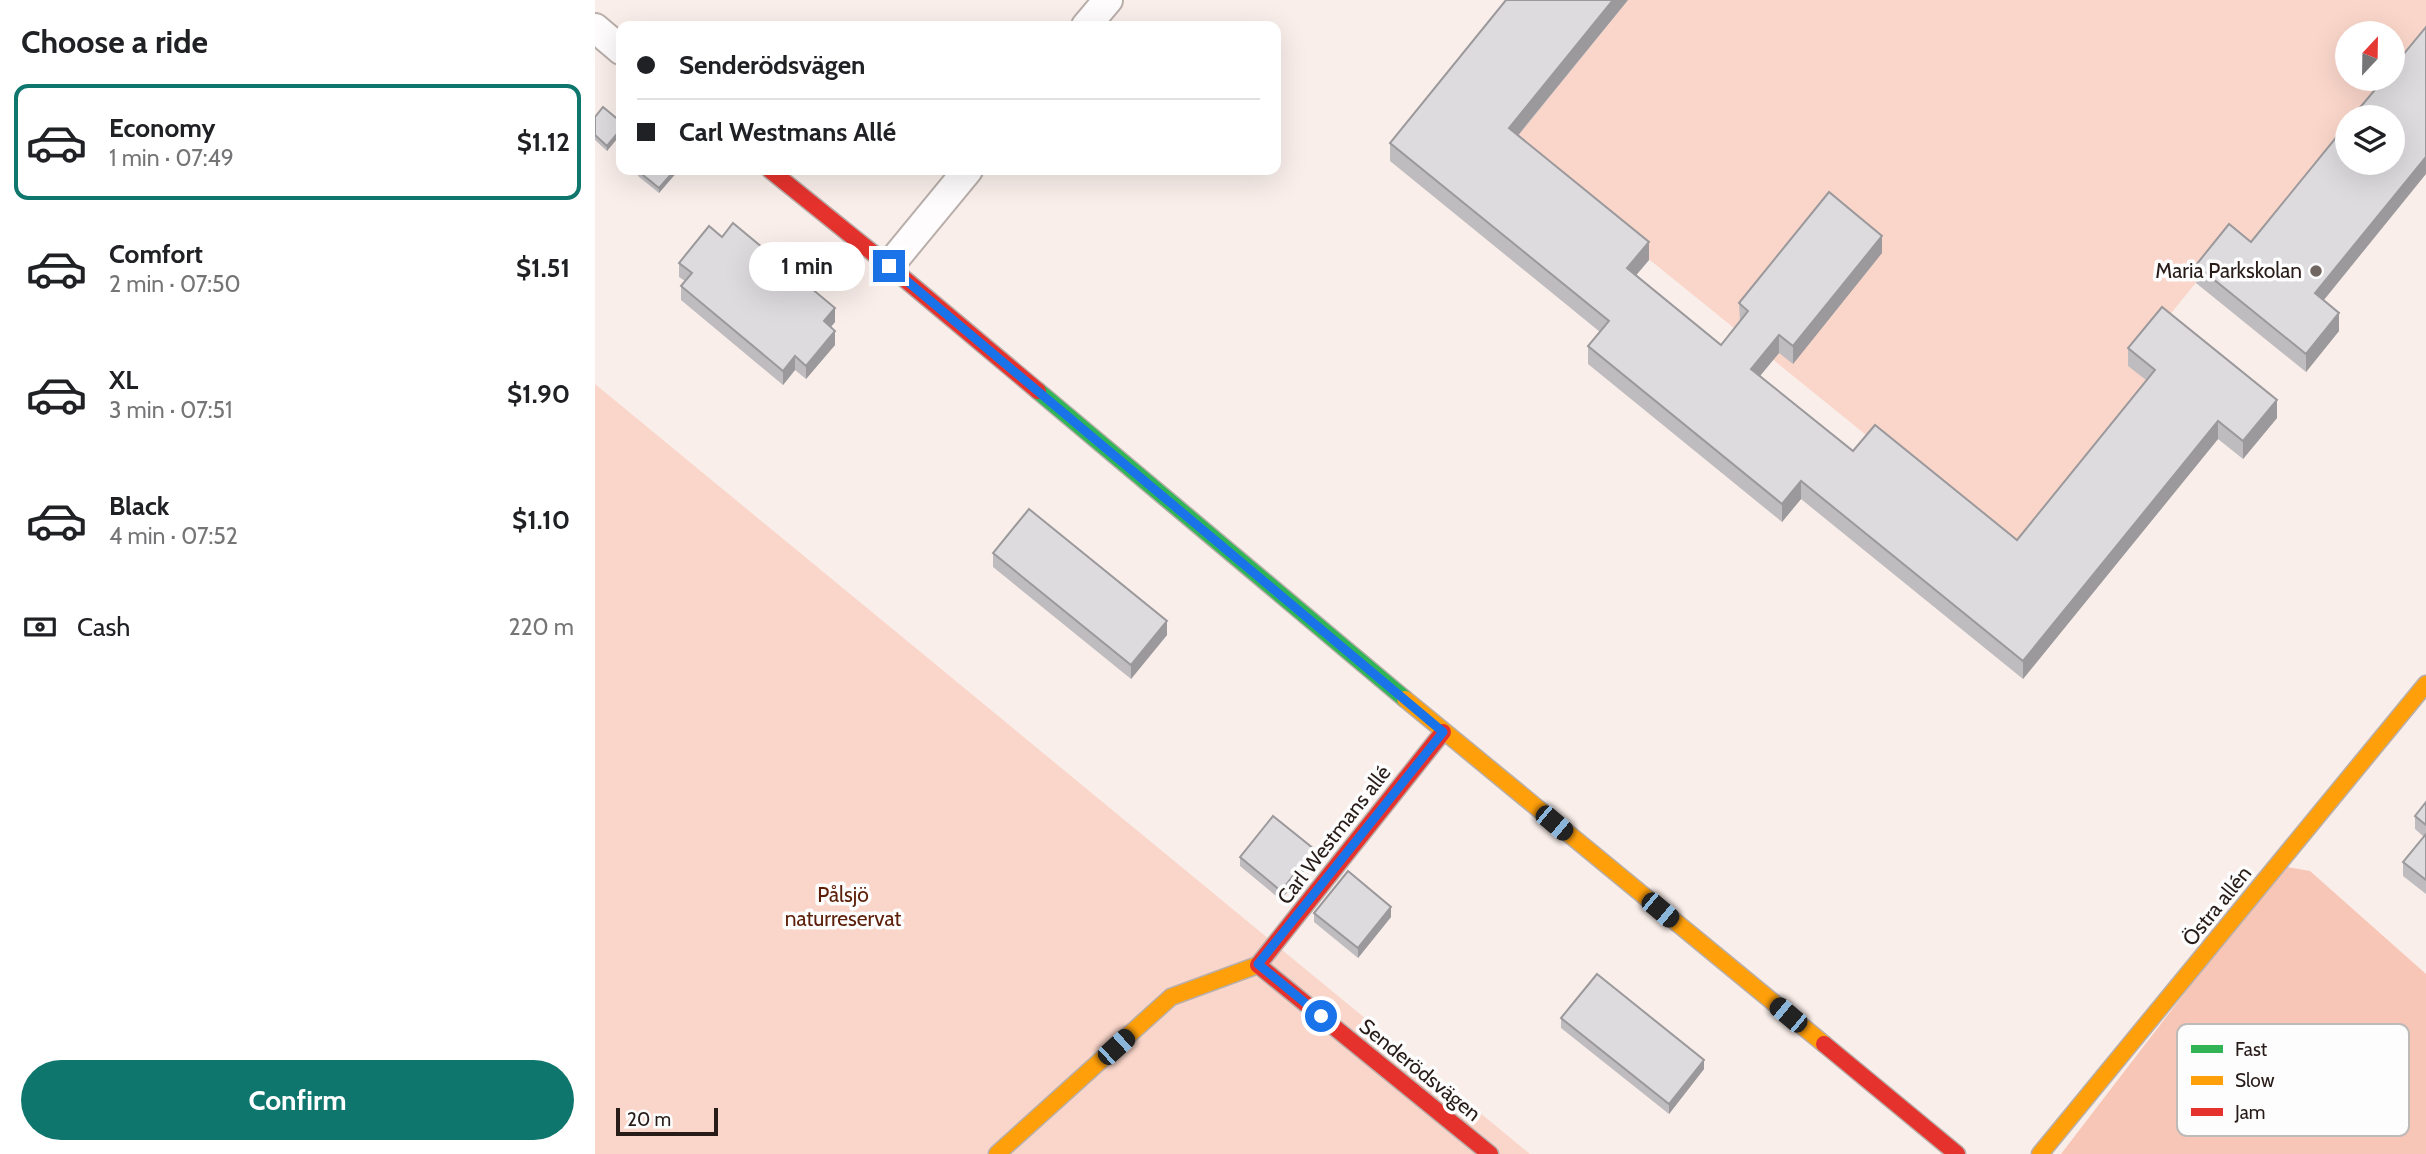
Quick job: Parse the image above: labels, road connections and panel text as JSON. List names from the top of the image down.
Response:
{
  "streets": {
    "street": ["Carl Westmans allé", "Östra allén", "Senderödsvägen"]
  },
  "crossings": [
    ["Carl Westmans allé", "Senderödsvägen"]
  ],
  "parks": ["Pålsjö naturreservat"],
  "places": ["Maria Parkskolan"],
  "legend": ["Fast", "Slow", "Jam"],
  "scale_bar": "20 m",
  "north": "top",
  "page": {
    "heading": "Choose a ride",
    "banner": ["Senderödsvägen", "Carl Westmans Allé"],
    "list": [
      {
        "name": "Economy",
        "note": "1 min · 07:49",
        "value": "$1.12"
      },
      {
        "name": "Comfort",
        "note": "2 min · 07:50",
        "value": "$1.51"
      },
      {
        "name": "XL",
        "note": "3 min · 07:51",
        "value": "$1.90"
      },
      {
        "name": "Black",
        "note": "4 min · 07:52",
        "value": "$1.10"
      }
    ],
    "bubble": "1 min",
    "pay": ["Cash", "220 m"],
    "buttons": "Confirm",
    "scale": "20 m"
  }
}
